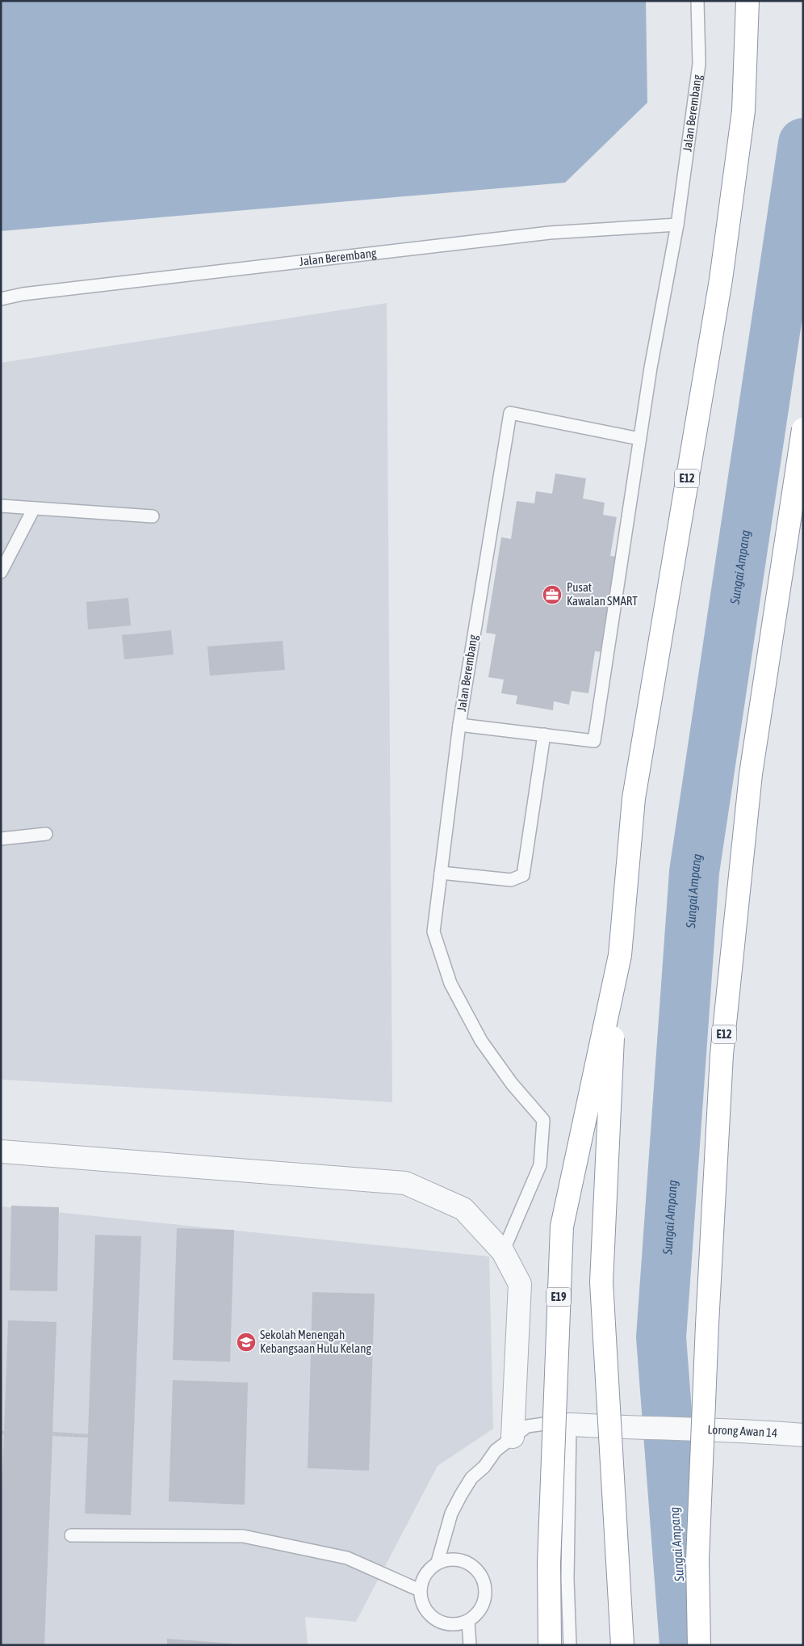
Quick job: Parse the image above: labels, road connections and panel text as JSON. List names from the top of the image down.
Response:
{
  "streets": {
    "highway": ["E12", "E19"],
    "street": ["Lorong Awan 14"],
    "lane": ["Jalan Berembang"]
  },
  "crossings": [
    ["E12", "E19"]
  ],
  "water": ["Sungai Ampang"],
  "places": {
    "office": ["Pusat Kawalan SMART"],
    "school or university": ["Sekolah Menengah Kebangsaan Hulu Kelang"]
  }
}
